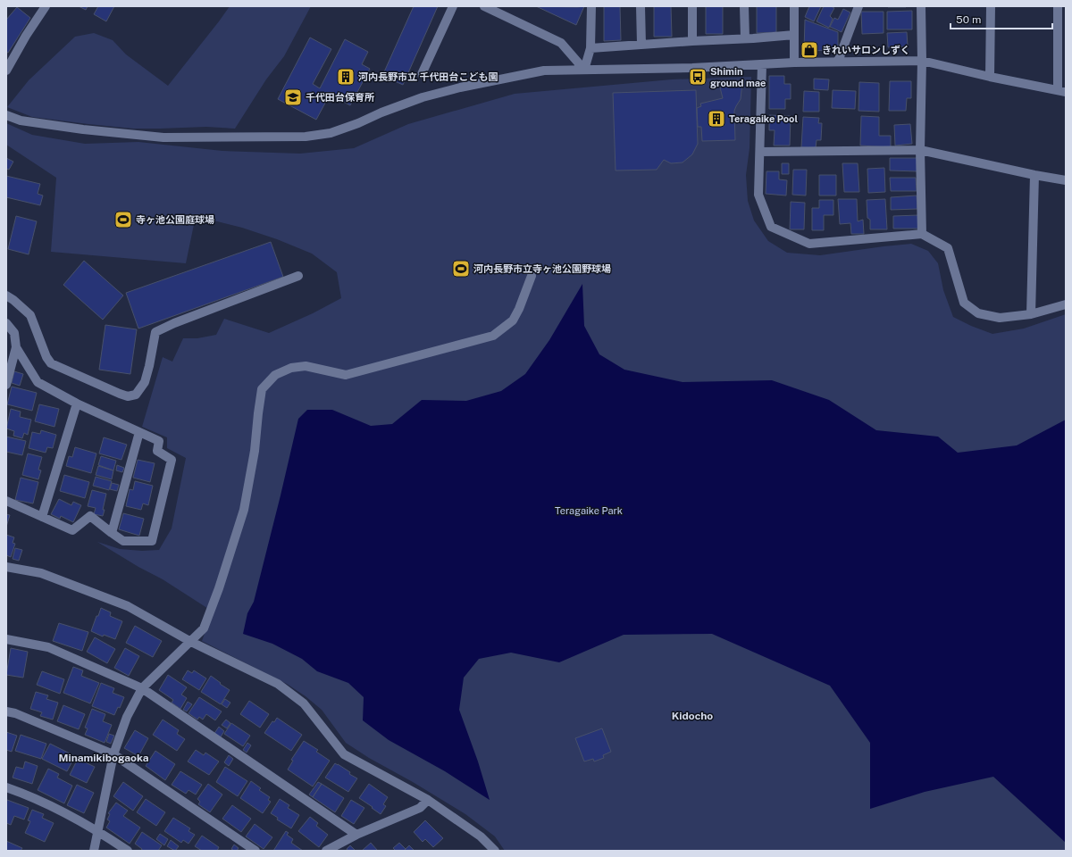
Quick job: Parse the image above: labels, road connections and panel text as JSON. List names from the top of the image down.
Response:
{
  "districts": ["Kidocho", "Minamikibogaoka"],
  "parks": ["Teragaike Park"],
  "places": {
    "shop": ["きれいサロンしずく"],
    "building": ["河内長野市立 千代田台こども園", "Teragaike Pool"],
    "bus stop": ["Shimin ground mae"],
    "school or university": ["千代田台保育所"],
    "sports": ["寺ヶ池公園庭球場", "河内長野市立寺ヶ池公園野球場"]
  },
  "scale_bar": "50 m"
}
